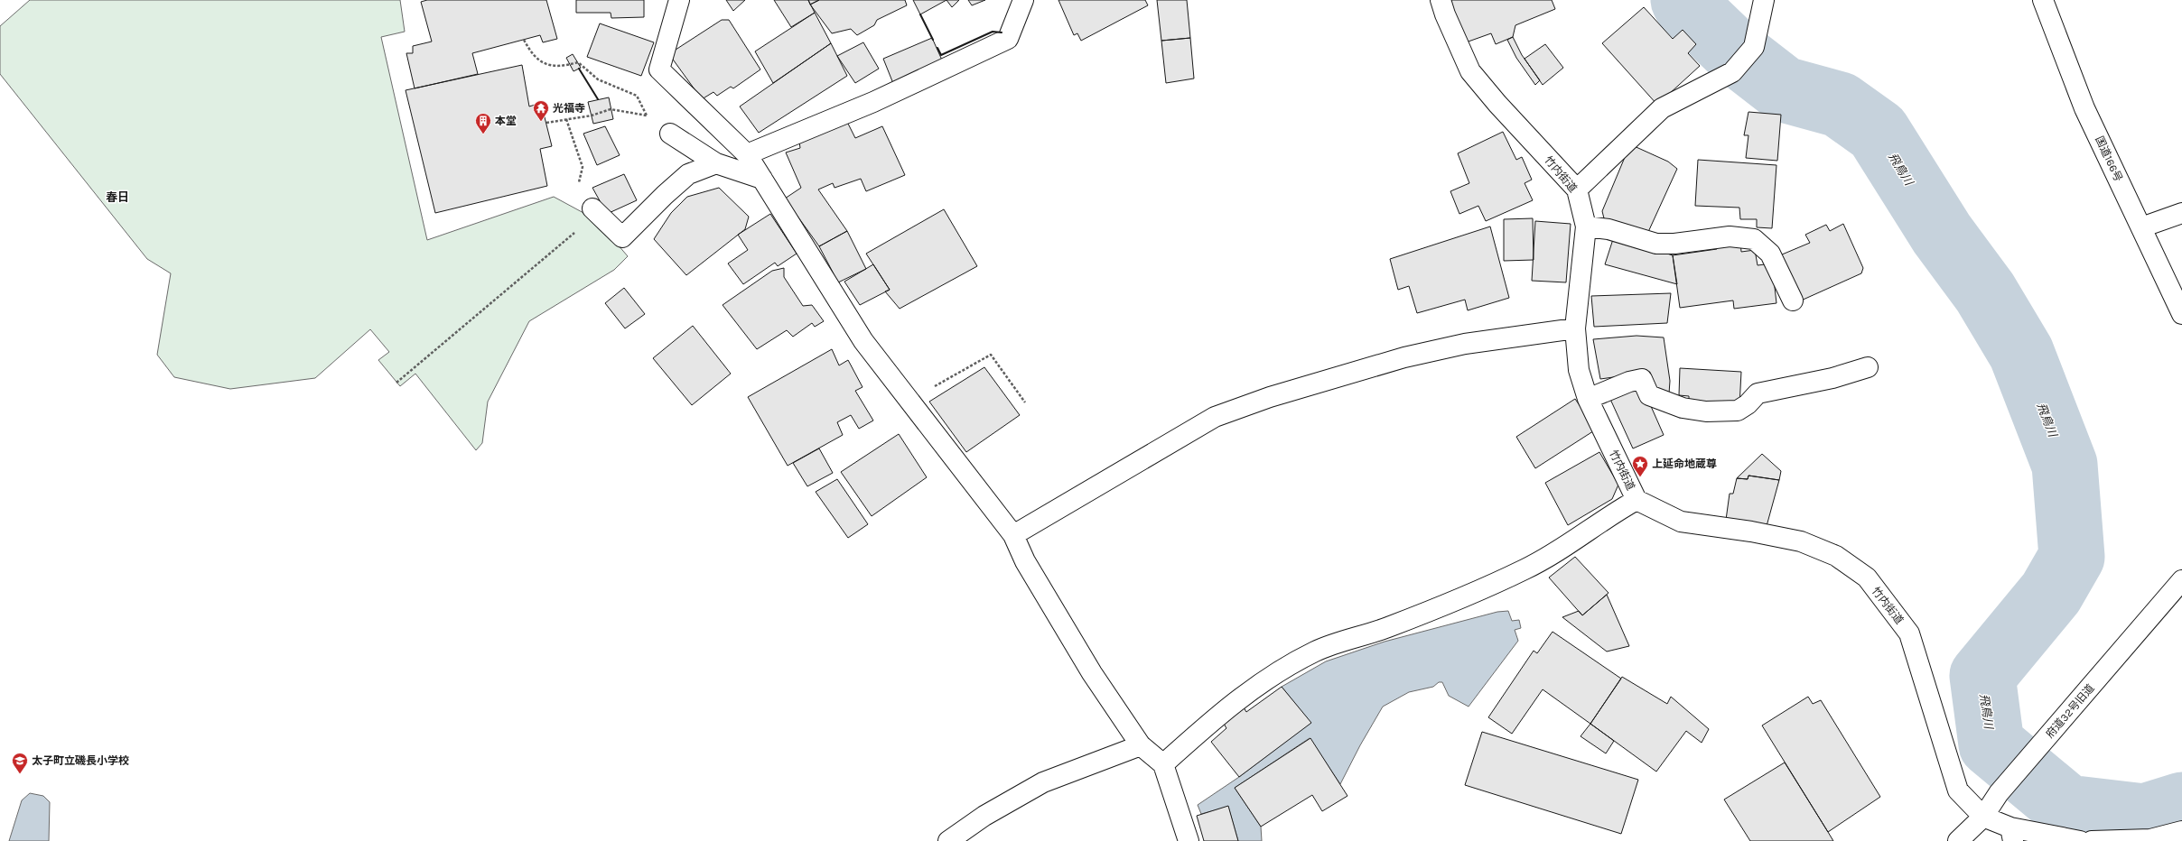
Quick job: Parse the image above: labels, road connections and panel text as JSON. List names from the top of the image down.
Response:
{
  "streets": {
    "main road": ["国道166号", "竹内街道", "府道32号旧道"]
  },
  "crossings": [
    ["竹内街道", "府道32号旧道"]
  ],
  "districts": ["春日"],
  "water": ["飛鳥川"],
  "places": {
    "temple": ["光福寺"],
    "building": ["本堂"],
    "place": ["上延命地蔵尊"],
    "school or university": ["太子町立磯長小学校"]
  }
}
